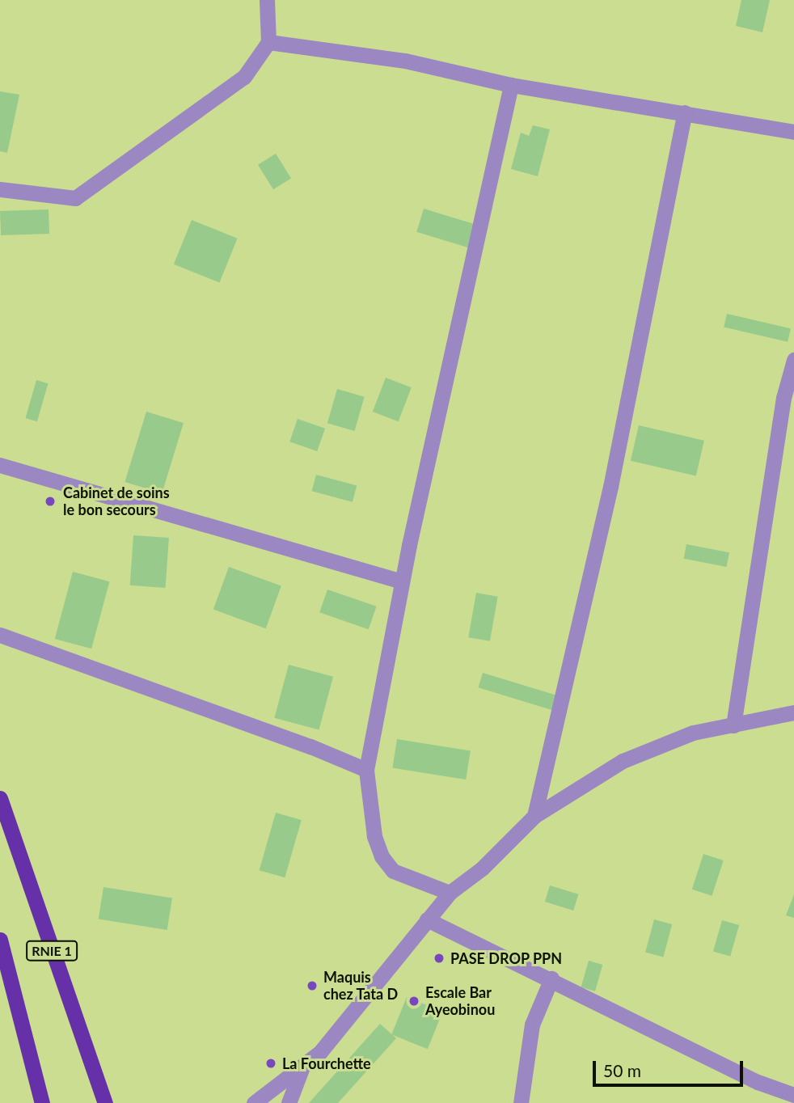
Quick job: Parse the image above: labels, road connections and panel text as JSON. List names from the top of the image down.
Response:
{
  "streets": {
    "highway": ["RNIE 1"]
  },
  "places": [
    "Cabinet de soins le bon secours",
    "PASE DROP PPN",
    "Maquis chez Tata D",
    "Escale Bar Ayeobinou",
    "La Fourchette"
  ],
  "scale_bar": "50 m"
}
